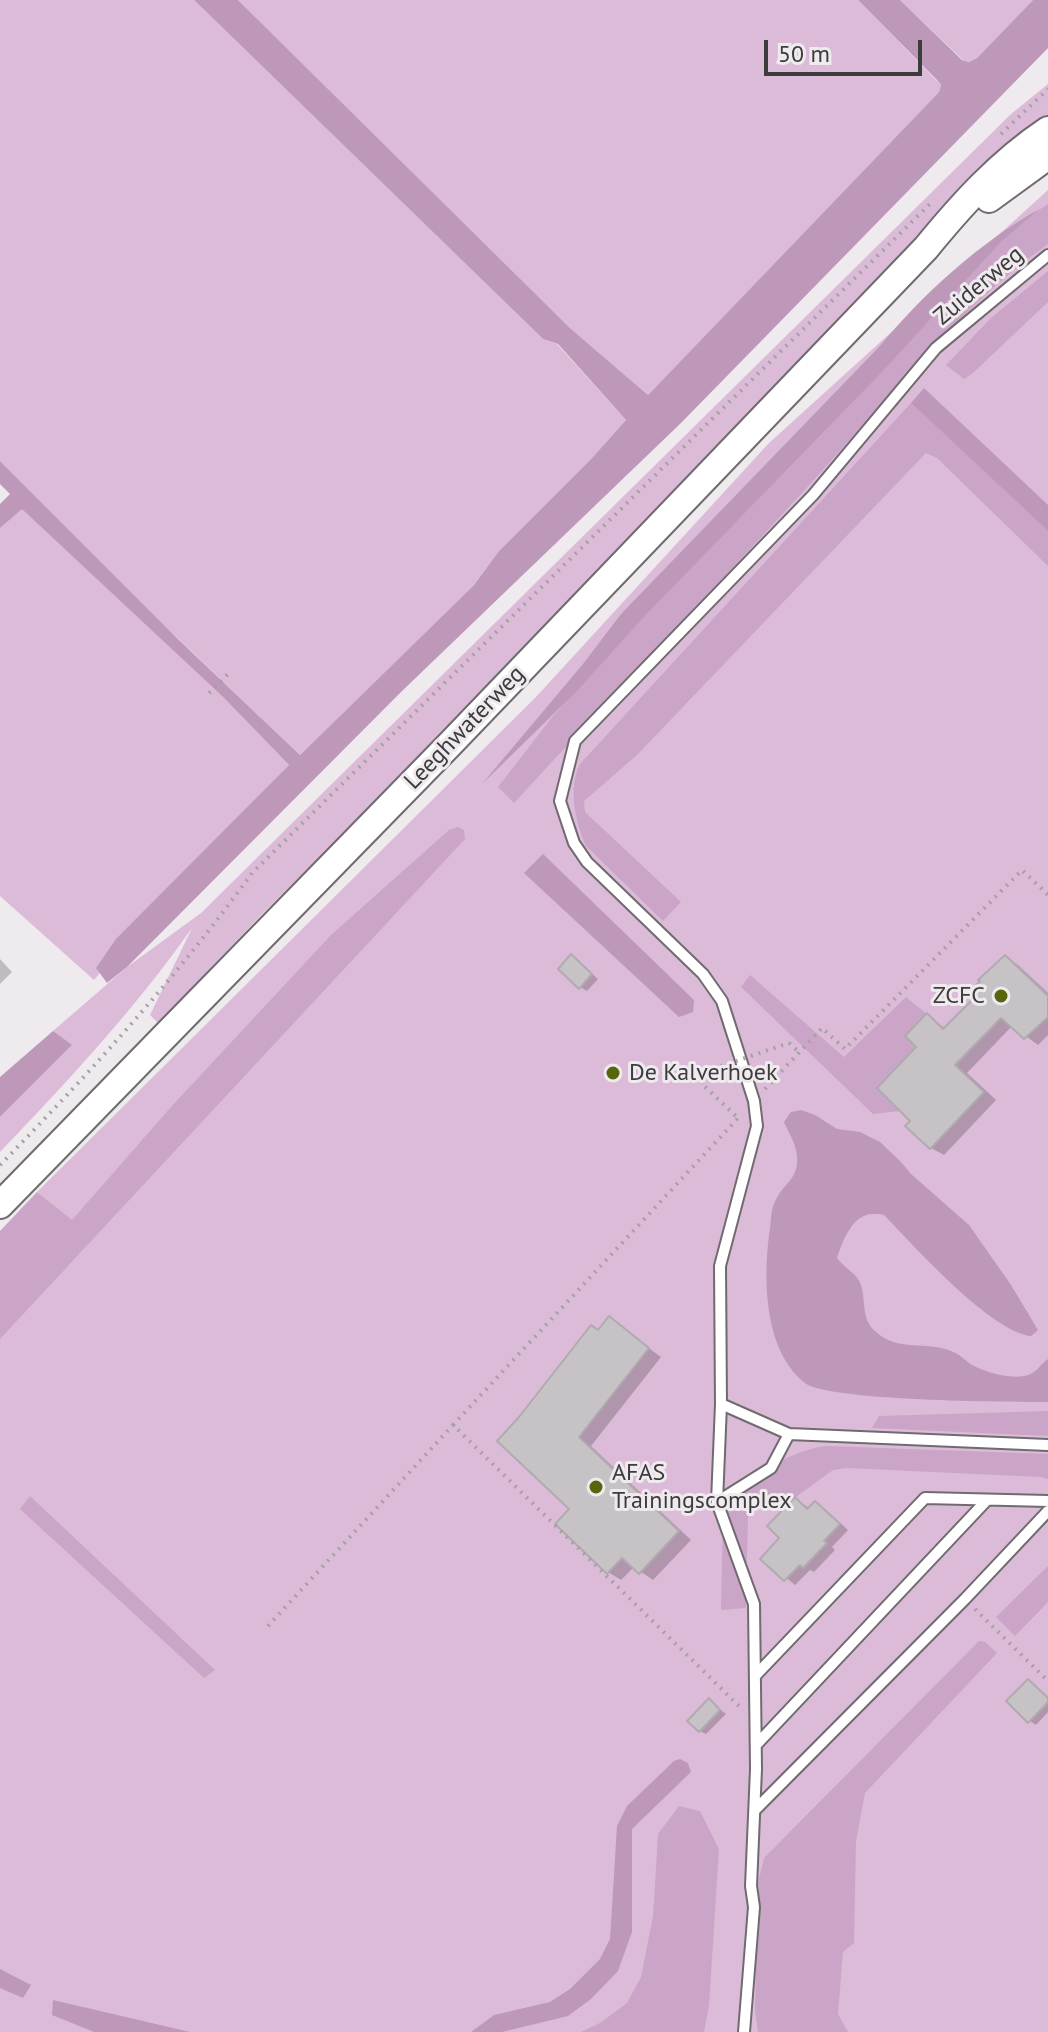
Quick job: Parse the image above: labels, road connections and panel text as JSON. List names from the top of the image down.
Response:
{
  "streets": {
    "main road": ["Leeghwaterweg"],
    "lane": ["Zuiderweg"]
  },
  "places": ["ZCFC", "De Kalverhoek", "AFAS Trainingscomplex"],
  "scale_bar": "50 m"
}
